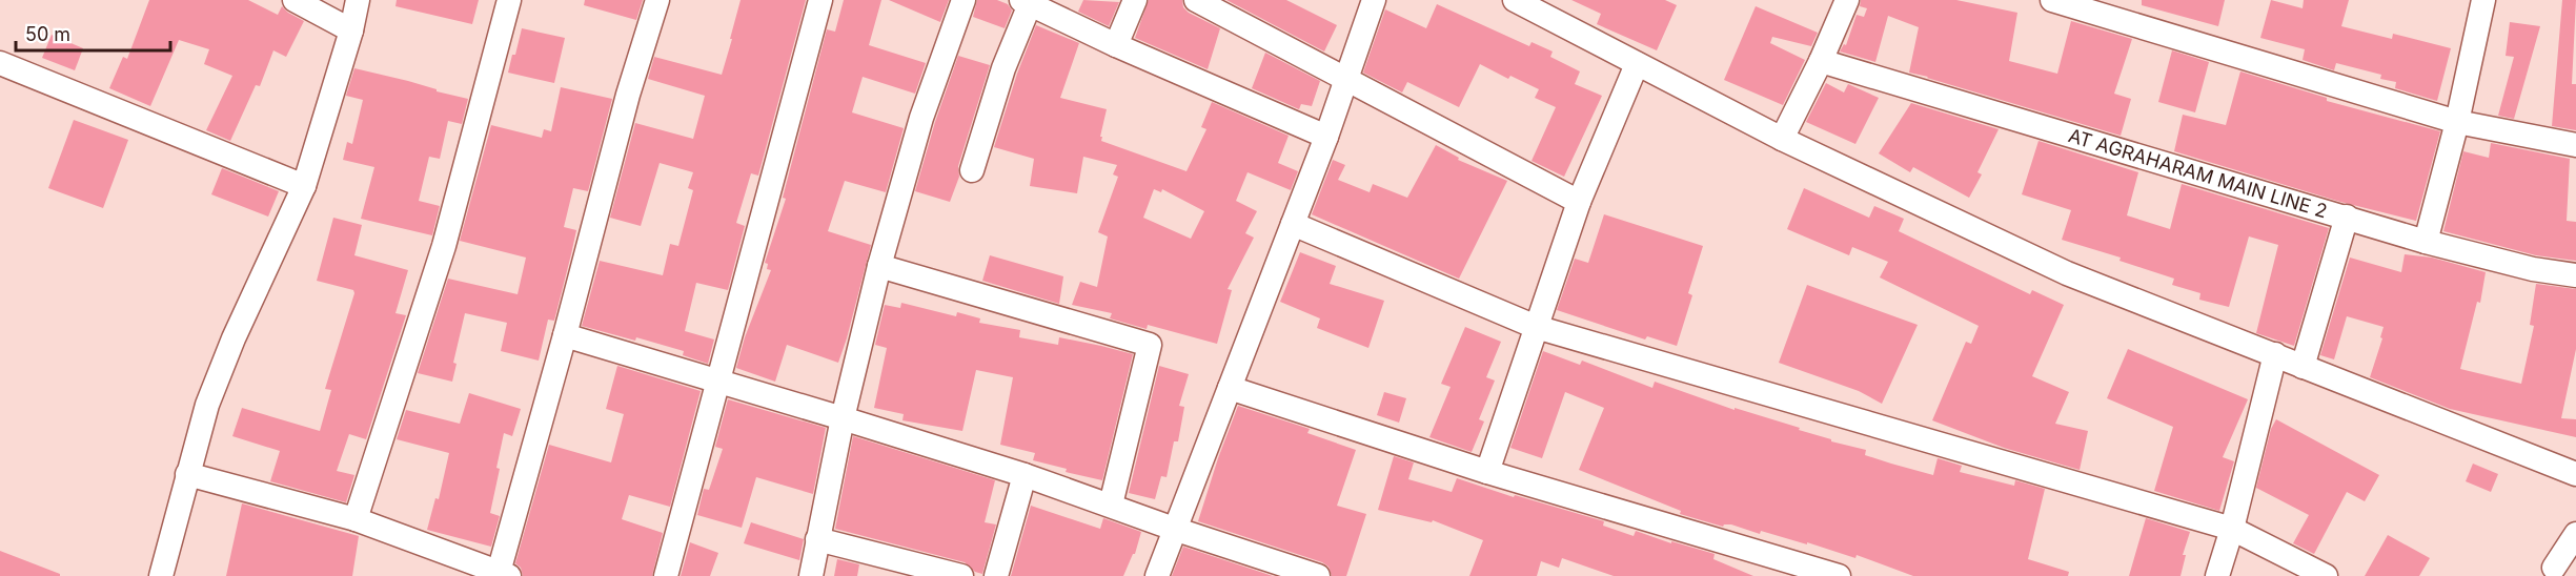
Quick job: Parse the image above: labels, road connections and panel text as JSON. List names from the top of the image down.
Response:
{
  "streets": {
    "street": ["AT AGRAHARAM MAIN LINE 2"]
  },
  "scale_bar": "50 m"
}
